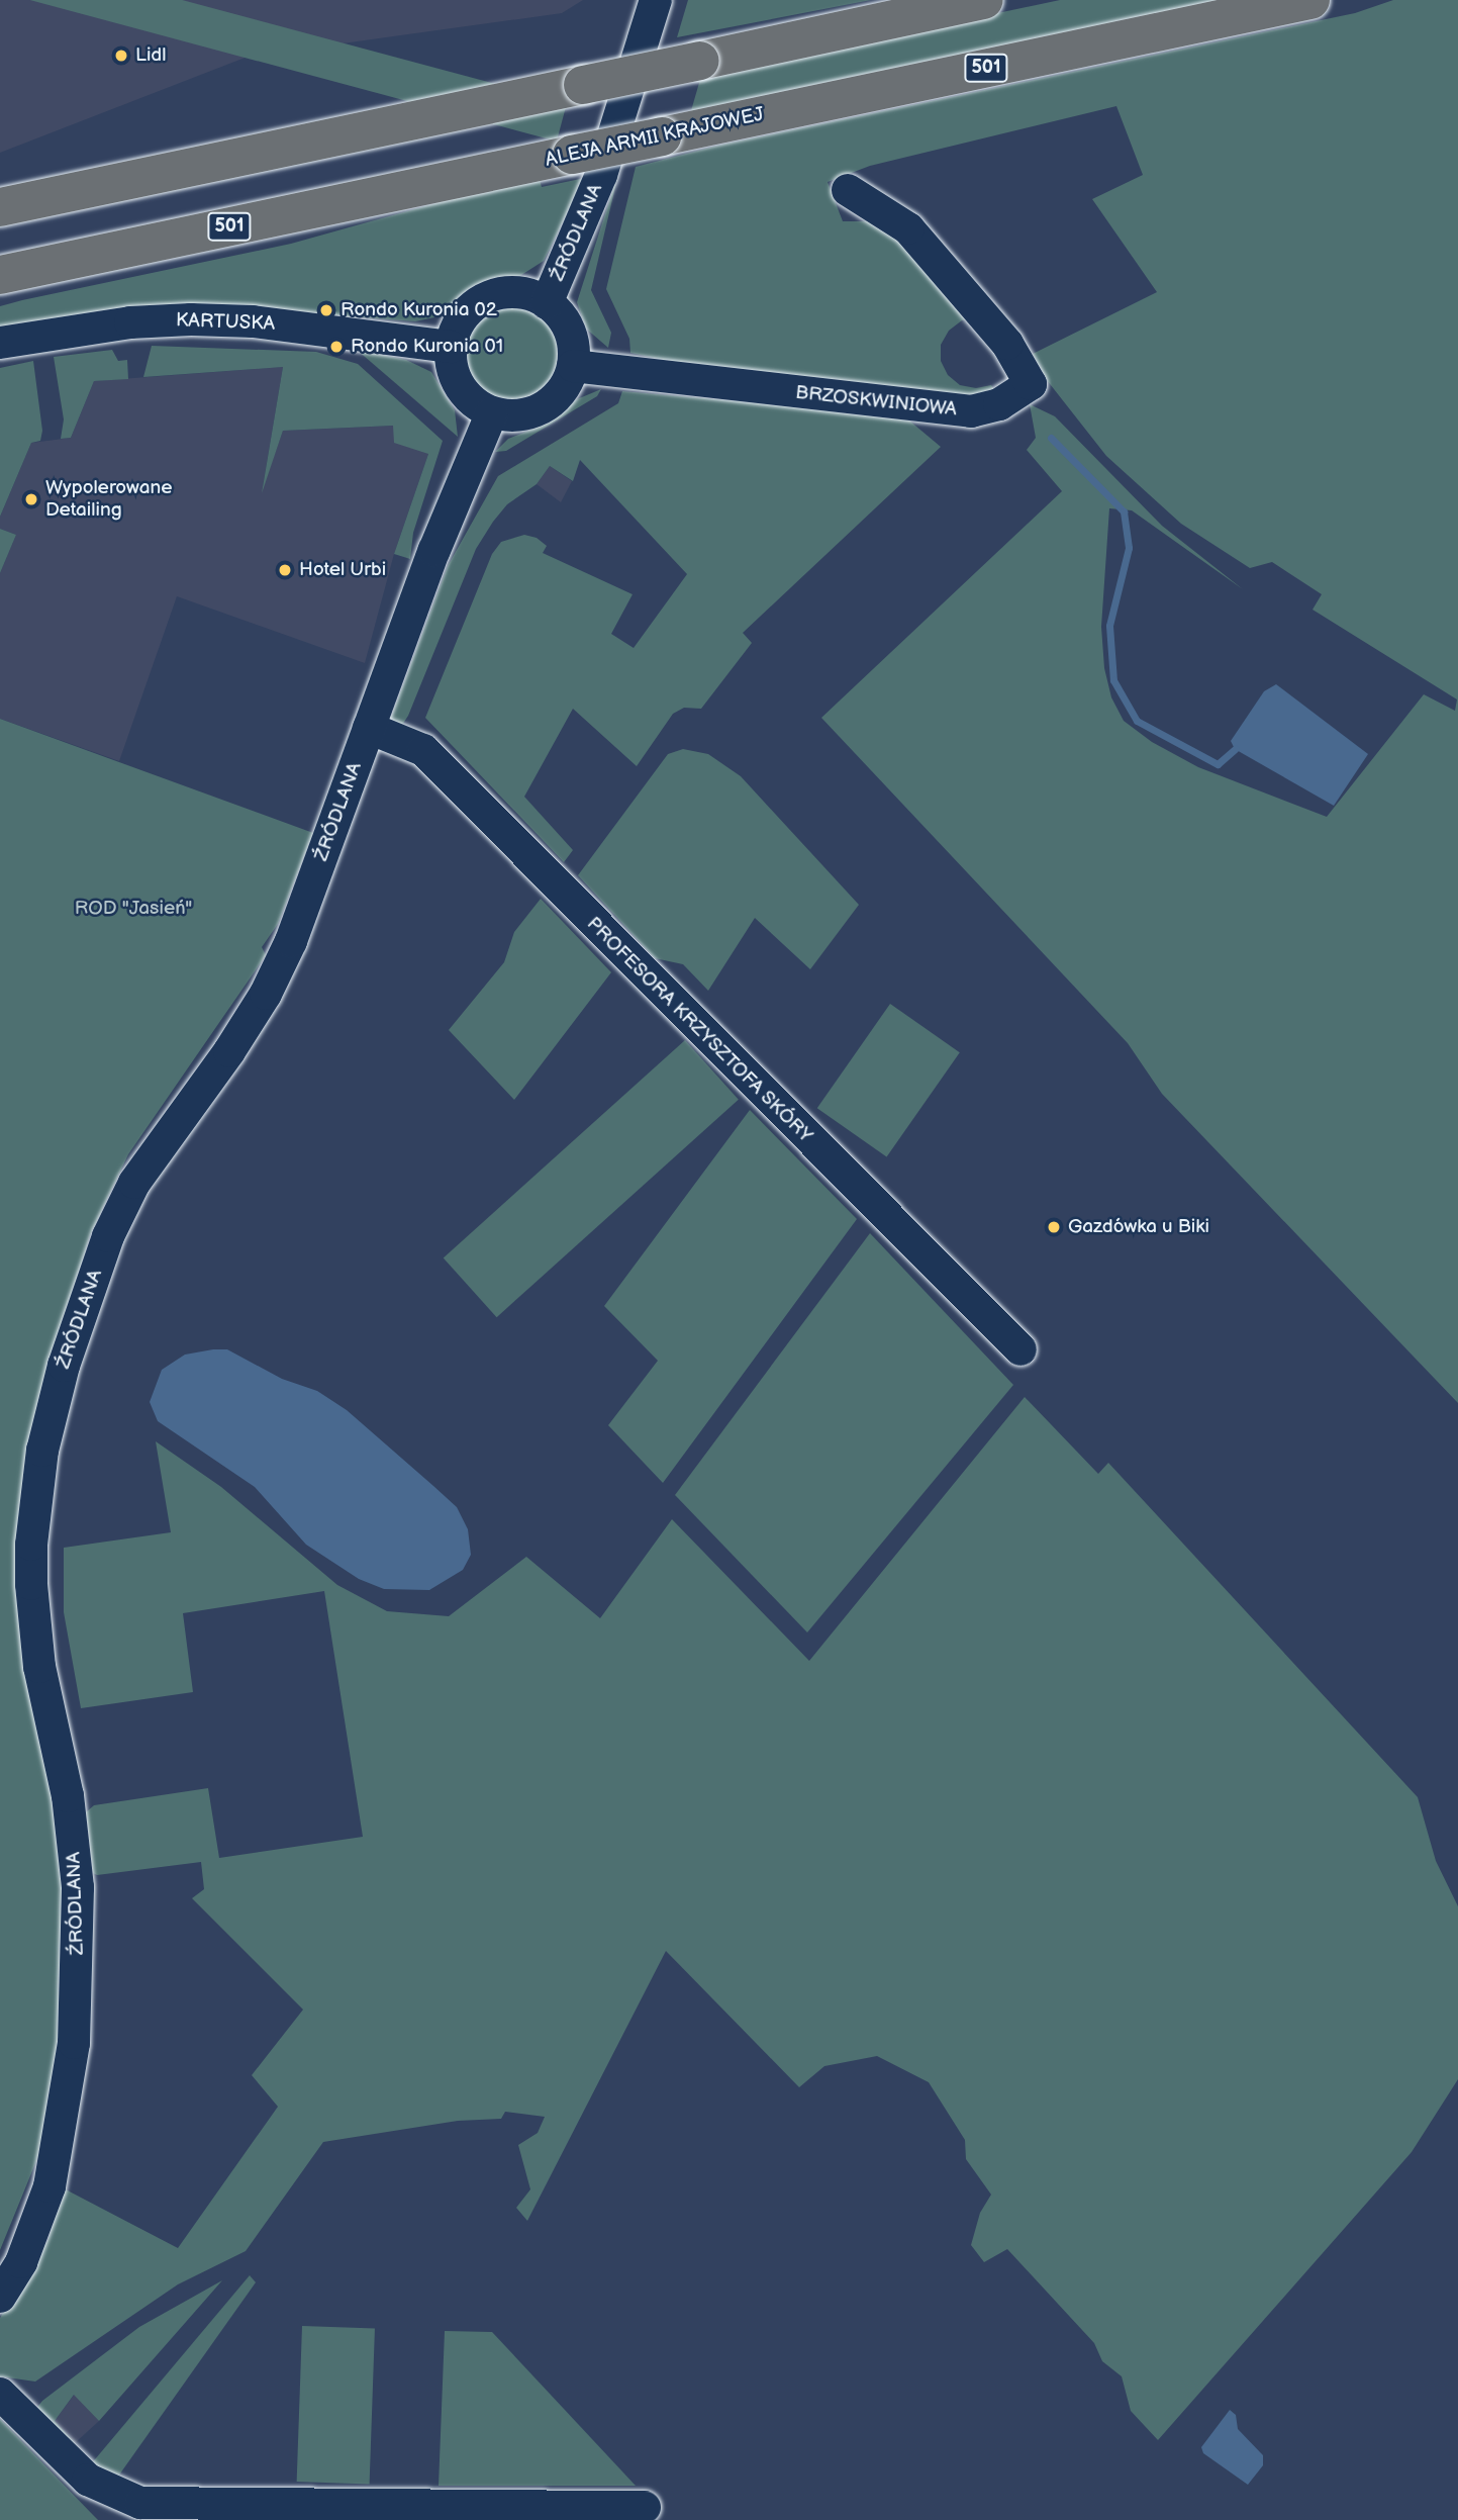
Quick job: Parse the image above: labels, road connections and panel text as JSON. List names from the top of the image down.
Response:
{
  "streets": {
    "main road": ["501", "ALEJA ARMII KRAJOWEJ"],
    "street": [
      "ŹRÓDLANA",
      "KARTUSKA",
      "BRZOSKWINIOWA",
      "PROFESORA KRZYSZTOFA SKÓRY"
    ]
  },
  "crossings": [
    ["ŹRÓDLANA", "KARTUSKA"],
    ["ŹRÓDLANA", "BRZOSKWINIOWA"],
    ["ŹRÓDLANA", "PROFESORA KRZYSZTOFA SKÓRY"],
    ["KARTUSKA", "BRZOSKWINIOWA"]
  ],
  "parks": ["ROD \"Jasień\""],
  "places": [
    "Lidl",
    "Rondo Kuronia 02",
    "Rondo Kuronia 01",
    "Wypolerowane Detailing",
    "Hotel Urbi",
    "Gazdówka u Biki"
  ]
}
